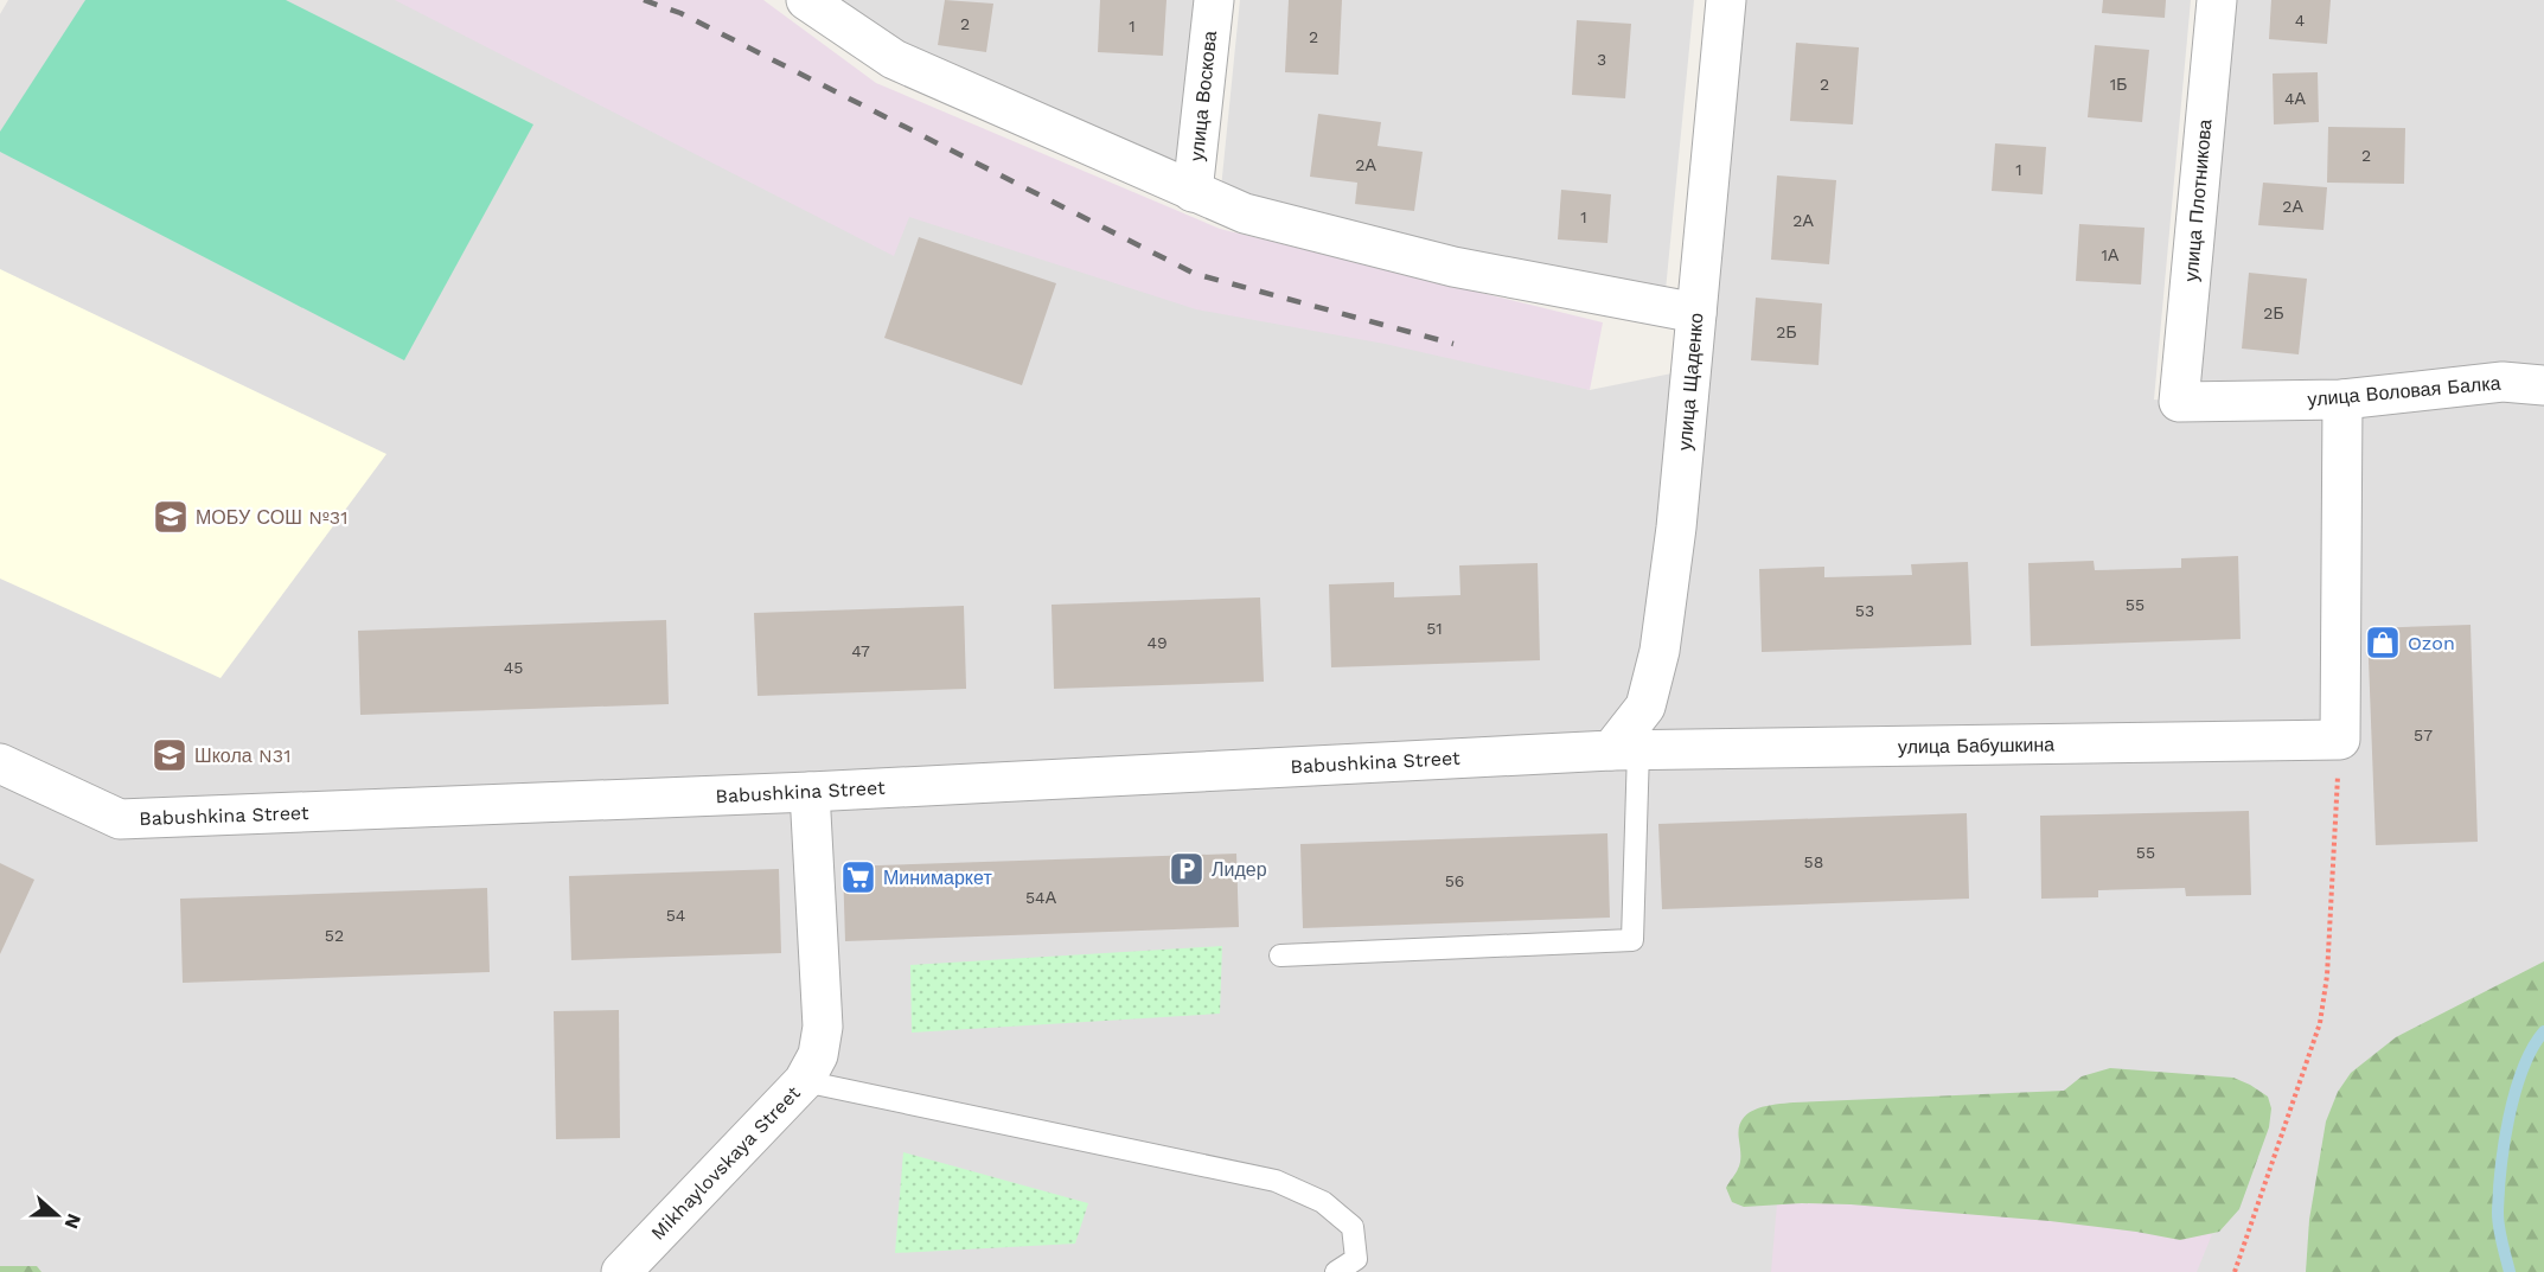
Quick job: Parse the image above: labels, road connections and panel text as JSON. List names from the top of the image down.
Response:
{
  "streets": {
    "street": [
      "улица Воскова",
      "улица Плотникова",
      "улица Щаденко",
      "улица Воловая Балка",
      "улица Бабушкина",
      "Babushkina Street",
      "Mikhaylovskaya Street"
    ]
  },
  "crossings": [
    ["улица Плотникова", "улица Воловая Балка"],
    ["улица Щаденко", "улица Бабушкина"],
    ["улица Щаденко", "Babushkina Street"],
    ["улица Бабушкина", "Babushkina Street"],
    ["Babushkina Street", "Mikhaylovskaya Street"]
  ],
  "places": {
    "school or university": ["МОБУ СОШ №31", "Школа N31"],
    "shop": ["Ozon"],
    "parking": ["Лидер"],
    "supermarket": ["Минимаркет"]
  },
  "house_numbers": [
    "4",
    "2",
    "1",
    "2",
    "3",
    "2",
    "1Б",
    "4А",
    "2",
    "2А",
    "1",
    "2А",
    "1",
    "2А",
    "1А",
    "2Б",
    "2Б",
    "55",
    "53",
    "51",
    "49",
    "47",
    "45",
    "57",
    "55",
    "58",
    "56",
    "54А",
    "54",
    "52"
  ],
  "north": "right"
}
